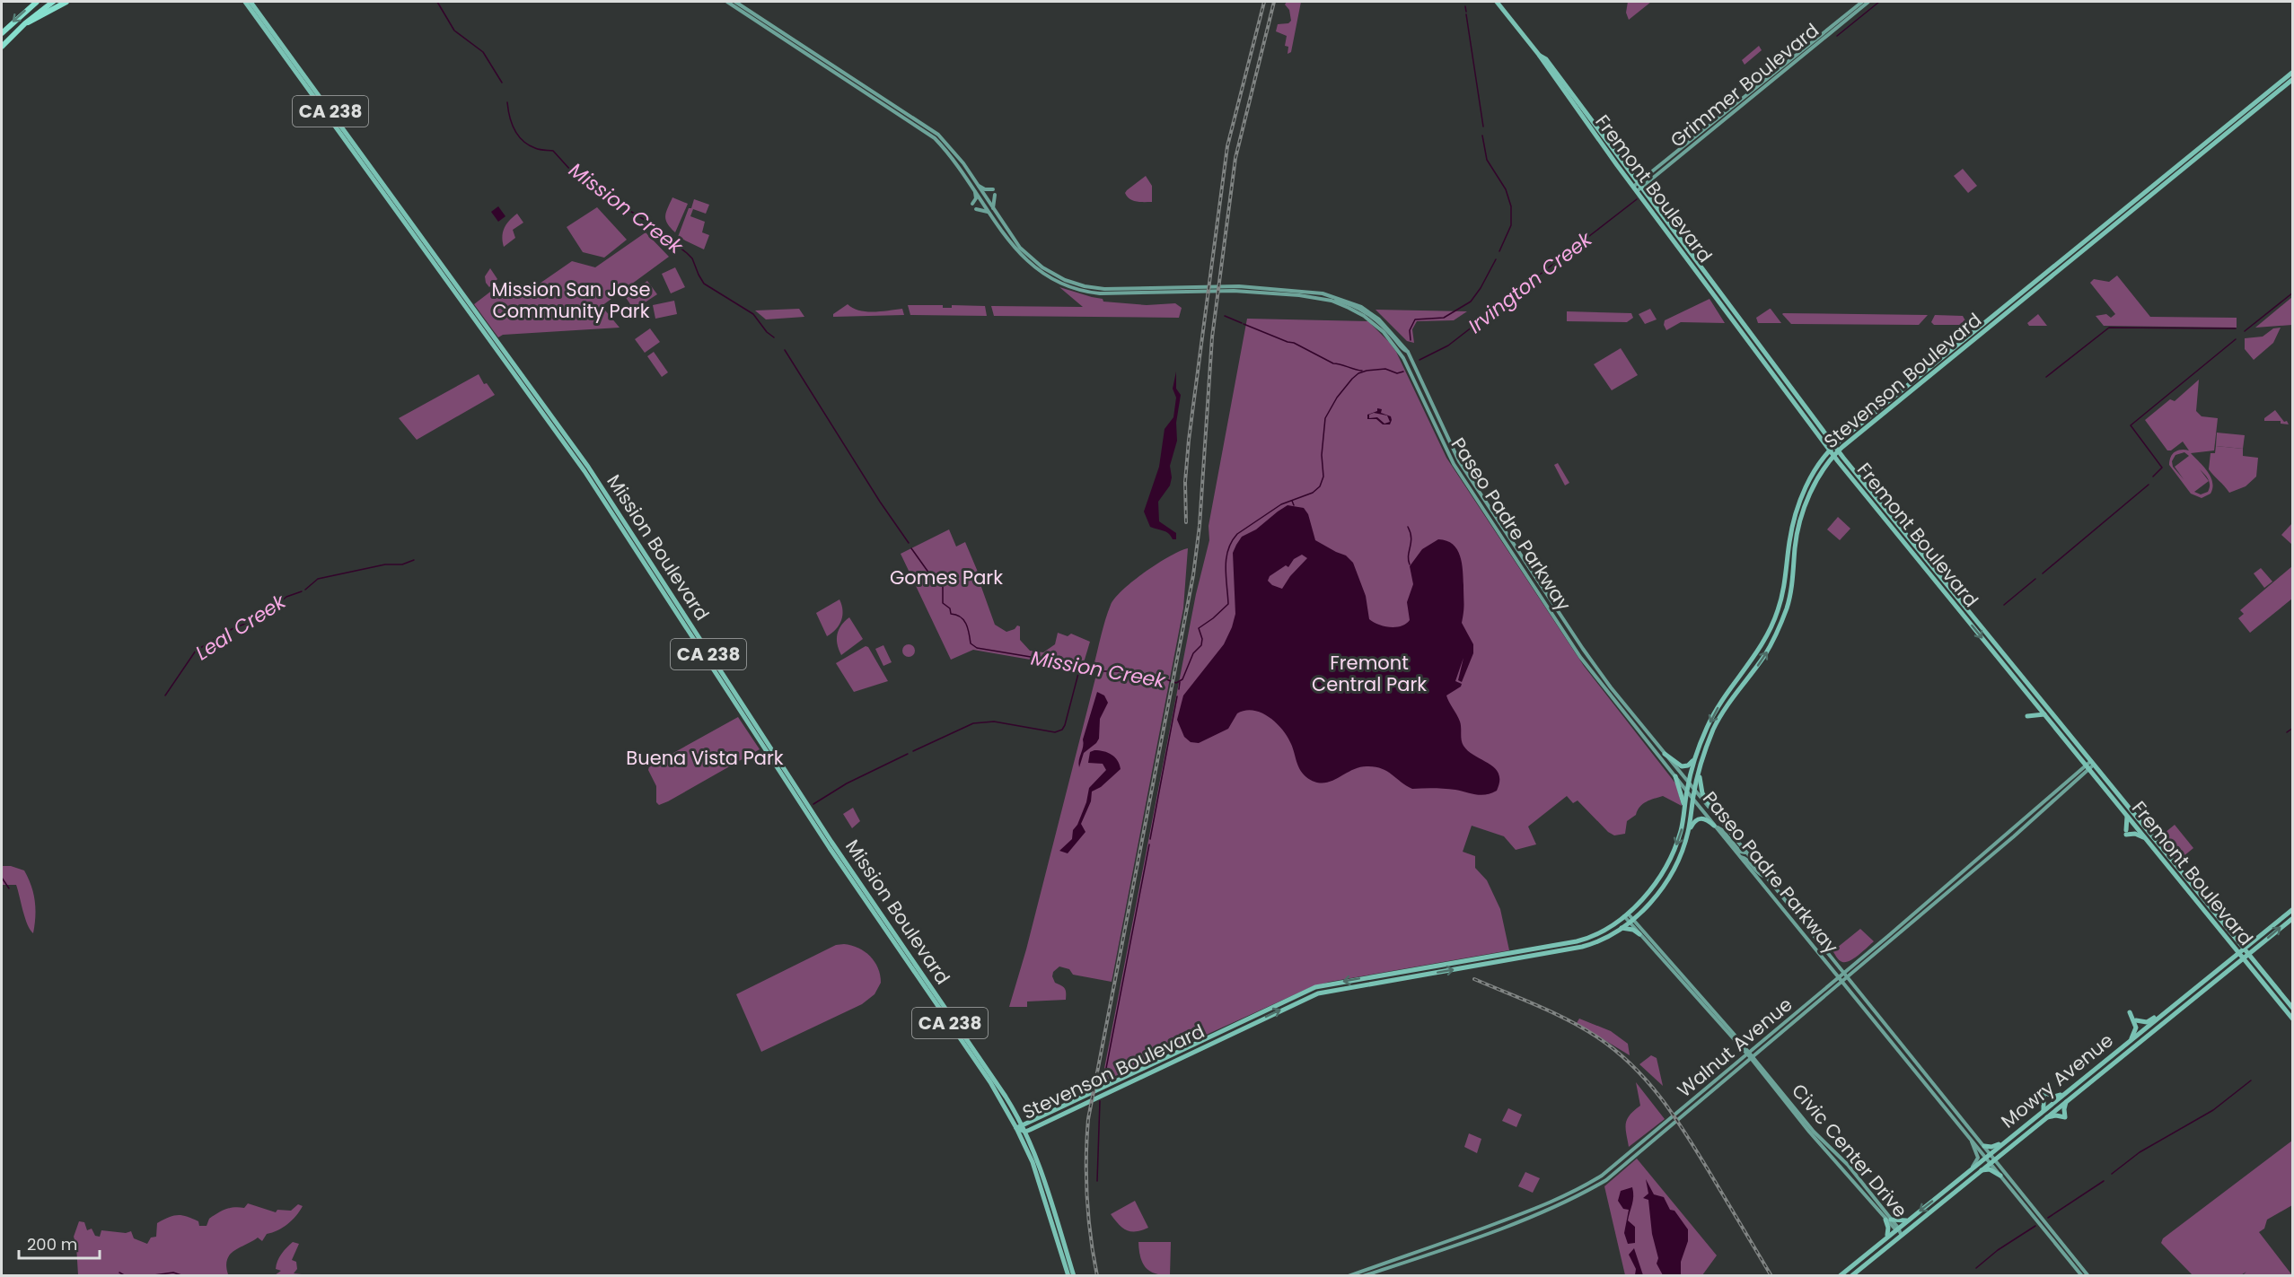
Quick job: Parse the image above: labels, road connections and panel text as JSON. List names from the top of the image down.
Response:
{
  "streets": {
    "main road": [
      "Grimmer Boulevard",
      "CA 238",
      "Fremont Boulevard",
      "Stevenson Boulevard",
      "Paseo Padre Parkway",
      "Mission Boulevard",
      "Walnut Avenue",
      "Mowry Avenue",
      "Civic Center Drive"
    ]
  },
  "crossings": [
    ["Grimmer Boulevard", "Fremont Boulevard"],
    ["Fremont Boulevard", "Stevenson Boulevard"],
    ["Fremont Boulevard", "Walnut Avenue"],
    ["Fremont Boulevard", "Mowry Avenue"],
    ["Stevenson Boulevard", "Paseo Padre Parkway"],
    ["Stevenson Boulevard", "Mission Boulevard"],
    ["Stevenson Boulevard", "Civic Center Drive"],
    ["Paseo Padre Parkway", "Walnut Avenue"],
    ["Paseo Padre Parkway", "Mowry Avenue"],
    ["Walnut Avenue", "Civic Center Drive"],
    ["Mowry Avenue", "Civic Center Drive"]
  ],
  "water": ["Mission Creek", "Irvington Creek", "Leal Creek"],
  "parks": [
    "Mission San Jose Community Park",
    "Gomes Park",
    "Fremont Central Park",
    "Buena Vista Park"
  ],
  "scale_bar": "200 m"
}
